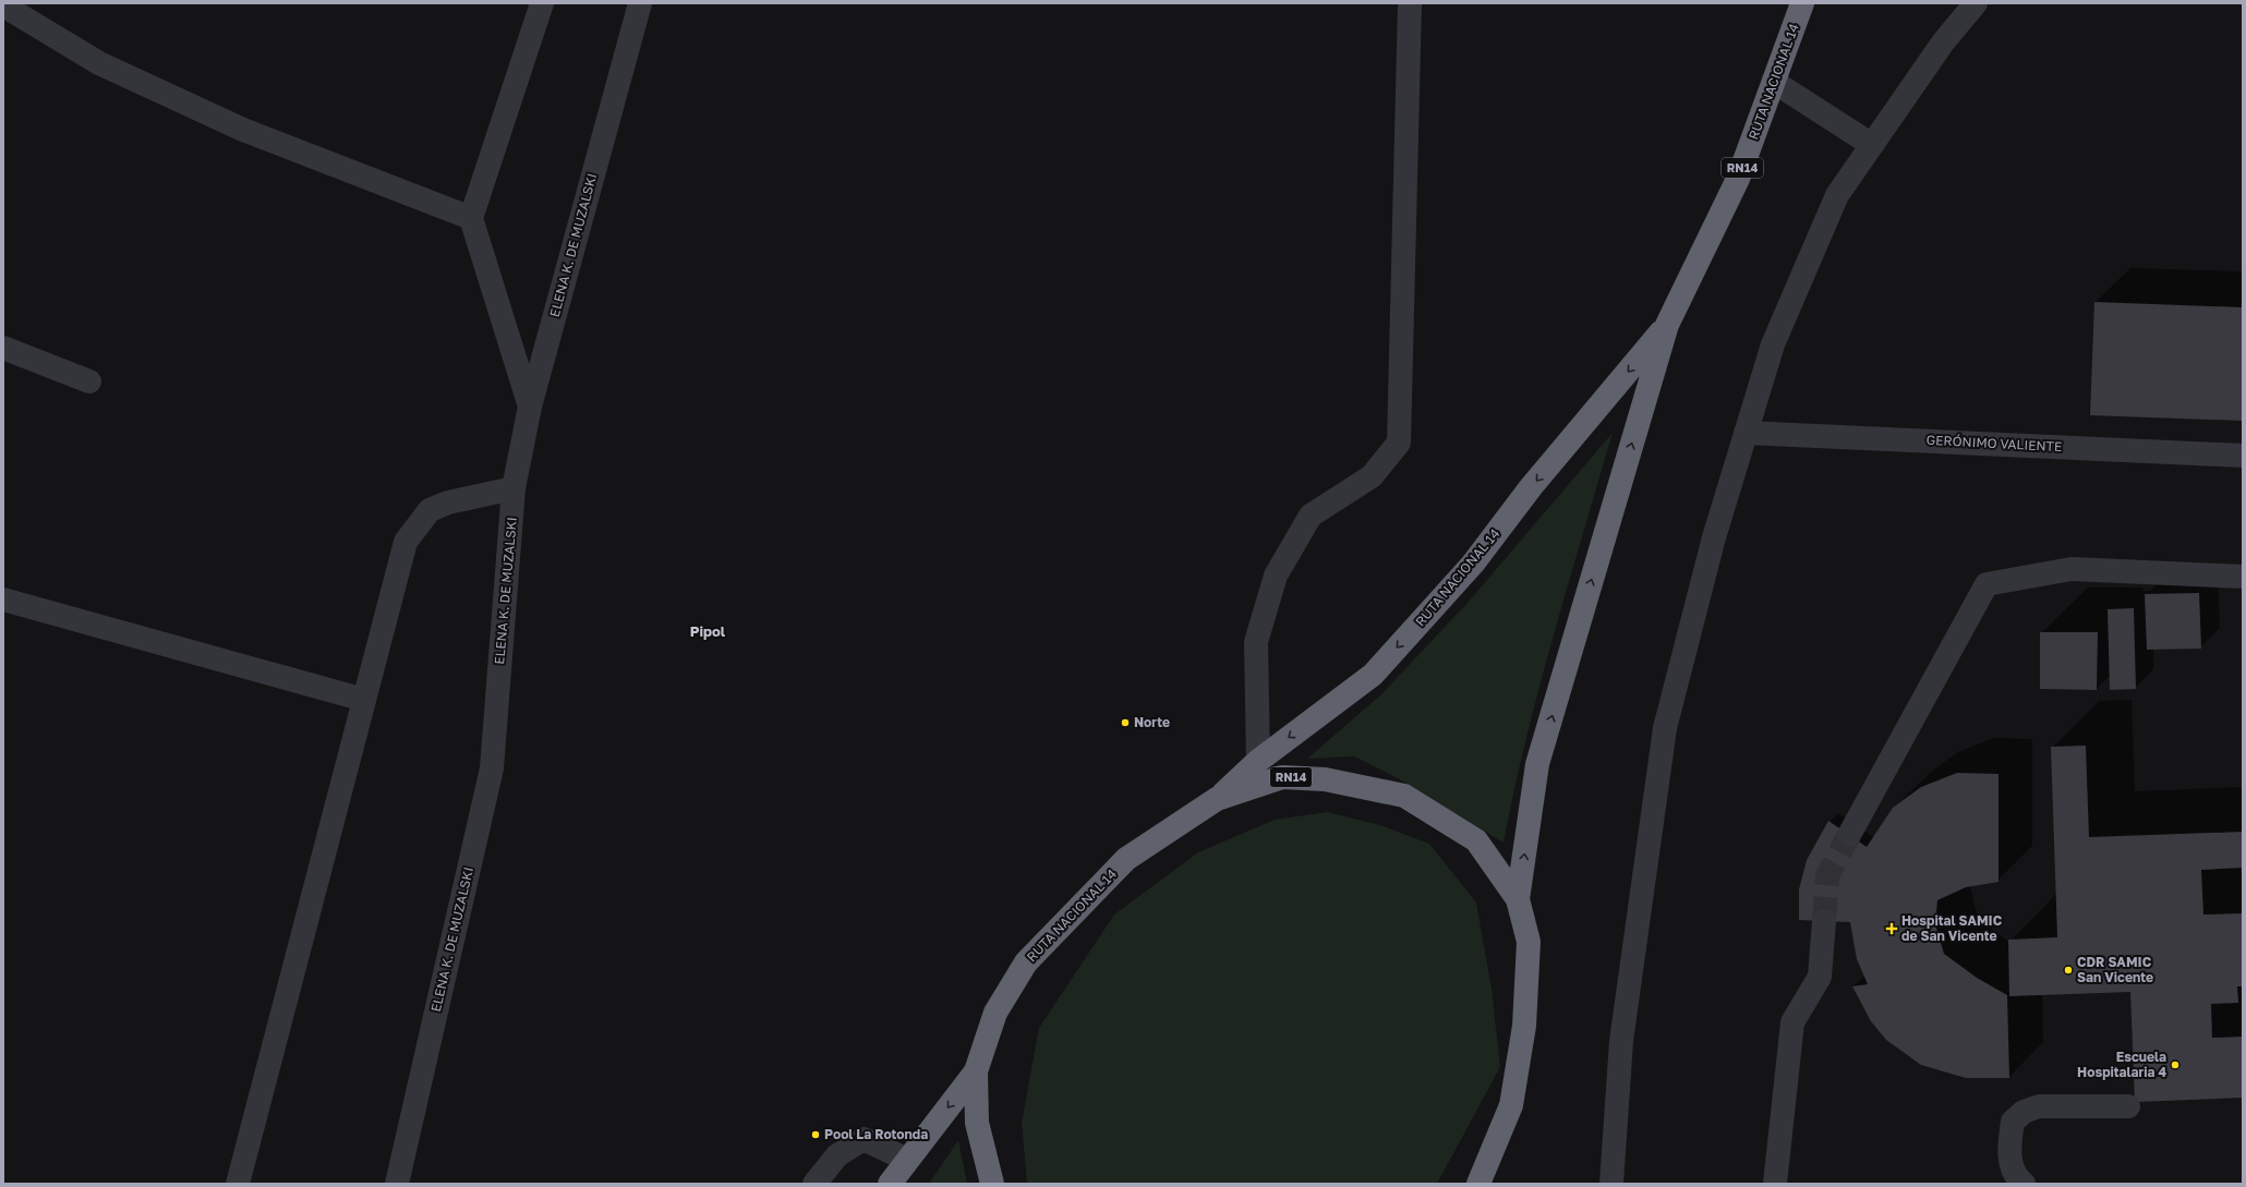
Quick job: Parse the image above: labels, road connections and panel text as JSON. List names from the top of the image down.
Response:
{
  "streets": {
    "highway": ["RUTA NACIONAL 14", "RN14"],
    "street": ["ELENA K. DE MUZALSKI", "GERÓNIMO VALIENTE"]
  },
  "districts": ["Pipol"],
  "places": {
    "other": [
      "Norte",
      "CDR SAMIC San Vicente",
      "Escuela Hospitalaria 4",
      "Pool La Rotonda"
    ],
    "health": ["Hospital SAMIC de San Vicente"]
  }
}
